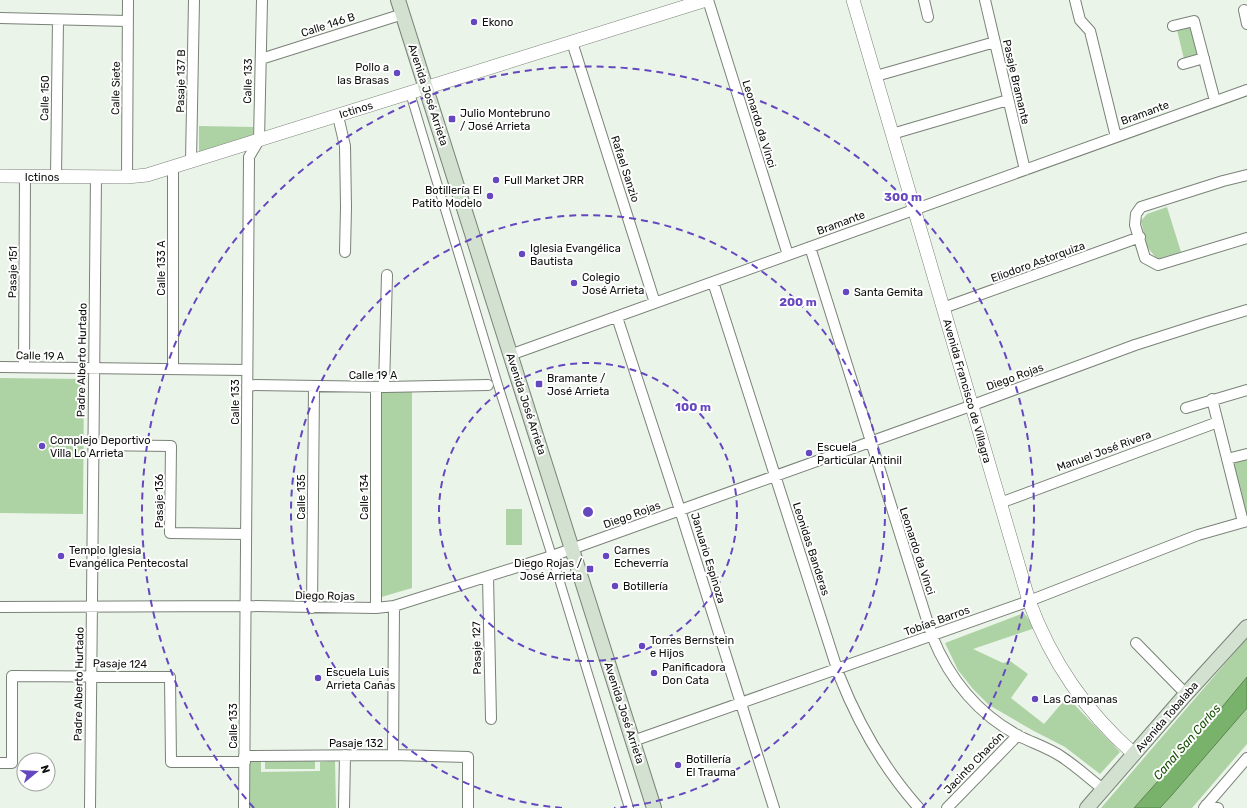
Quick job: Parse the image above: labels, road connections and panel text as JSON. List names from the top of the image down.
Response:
{
  "streets": {
    "main road": ["Avenida José Arrieta", "Avenida Tobalaba"],
    "street": [
      "Calle 146 B",
      "Pasaje 137 B",
      "Calle 133",
      "Pasaje Bramante",
      "Calle Siete",
      "Calle 150",
      "Ictinos",
      "Bramante",
      "Leonardo da Vinci",
      "Rafael Sanzio",
      "Eliodoro Astorquiza",
      "Calle 133 A",
      "Pasaje 151",
      "Calle 19 A",
      "Padre Alberto Hurtado",
      "Diego Rojas",
      "Avenida Francisco de Villagra",
      "Manuel José Rivera",
      "Calle 135",
      "Calle 134",
      "Pasaje 136",
      "Leonidas Banderas",
      "Januario Espinoza",
      "Tobías Barros",
      "Pasaje 127",
      "Pasaje 124",
      "Pasaje 132",
      "Jacinto Chacón"
    ]
  },
  "crossings": [
    ["Calle 146 B", "Calle 133"],
    ["Calle 146 B", "Avenida José Arrieta"],
    ["Pasaje 137 B", "Ictinos"],
    ["Calle 133", "Ictinos"],
    ["Calle 133", "Calle 19 A"],
    ["Calle 133", "Diego Rojas"],
    ["Calle 133", "Pasaje 136"],
    ["Calle 133", "Pasaje 132"],
    ["Pasaje Bramante", "Bramante"],
    ["Calle Siete", "Ictinos"],
    ["Avenida José Arrieta", "Ictinos"],
    ["Avenida José Arrieta", "Bramante"],
    ["Avenida José Arrieta", "Diego Rojas"],
    ["Avenida José Arrieta", "Tobías Barros"],
    ["Calle 150", "Ictinos"],
    ["Ictinos", "Leonardo da Vinci"],
    ["Ictinos", "Rafael Sanzio"],
    ["Ictinos", "Calle 133 A"],
    ["Ictinos", "Pasaje 151"],
    ["Ictinos", "Padre Alberto Hurtado"],
    ["Bramante", "Leonardo da Vinci"],
    ["Bramante", "Rafael Sanzio"],
    ["Bramante", "Avenida Francisco de Villagra"],
    ["Bramante", "Leonidas Banderas"],
    ["Bramante", "Januario Espinoza"],
    ["Leonardo da Vinci", "Diego Rojas"],
    ["Leonardo da Vinci", "Tobías Barros"],
    ["Leonardo da Vinci", "Avenida Tobalaba"],
    ["Leonardo da Vinci", "Jacinto Chacón"],
    ["Eliodoro Astorquiza", "Avenida Francisco de Villagra"],
    ["Calle 133 A", "Calle 19 A"],
    ["Pasaje 151", "Calle 19 A"],
    ["Calle 19 A", "Padre Alberto Hurtado"],
    ["Calle 19 A", "Calle 135"],
    ["Calle 19 A", "Calle 134"],
    ["Padre Alberto Hurtado", "Diego Rojas"],
    ["Padre Alberto Hurtado", "Pasaje 136"],
    ["Padre Alberto Hurtado", "Pasaje 124"],
    ["Diego Rojas", "Avenida Francisco de Villagra"],
    ["Diego Rojas", "Calle 135"],
    ["Diego Rojas", "Calle 134"],
    ["Diego Rojas", "Leonidas Banderas"],
    ["Diego Rojas", "Januario Espinoza"],
    ["Diego Rojas", "Pasaje 127"],
    ["Avenida Francisco de Villagra", "Manuel José Rivera"],
    ["Avenida Francisco de Villagra", "Tobías Barros"],
    ["Avenida Francisco de Villagra", "Avenida Tobalaba"],
    ["Leonidas Banderas", "Tobías Barros"],
    ["Januario Espinoza", "Tobías Barros"],
    ["Pasaje 124", "Pasaje 132"]
  ],
  "water": ["Canal San Carlos"],
  "places": {
    "other": [
      "Ekono",
      "Pollo a las Brasas",
      "Full Market JRR",
      "Botillería El Patito Modelo",
      "Iglesia Evangélica Bautista",
      "Colegio José Arrieta",
      "Santa Gemita",
      "Complejo Deportivo Villa Lo Arrieta",
      "Escuela Particular Antinil",
      "Templo Iglesia Evangélica Pentecostal",
      "Carnes Echeverría",
      "Botillería",
      "Torres Bernstein e Hijos",
      "Panificadora Don Cata",
      "Escuela Luis Arrieta Cañas",
      "Las Campanas",
      "Botillería El Trauma"
    ],
    "transit": ["Julio Montebruno / José Arrieta", "Bramante / José Arrieta", "Diego Rojas / José Arrieta"]
  },
  "north": "right",
  "rings": ["300 m", "200 m", "100 m"]
}
